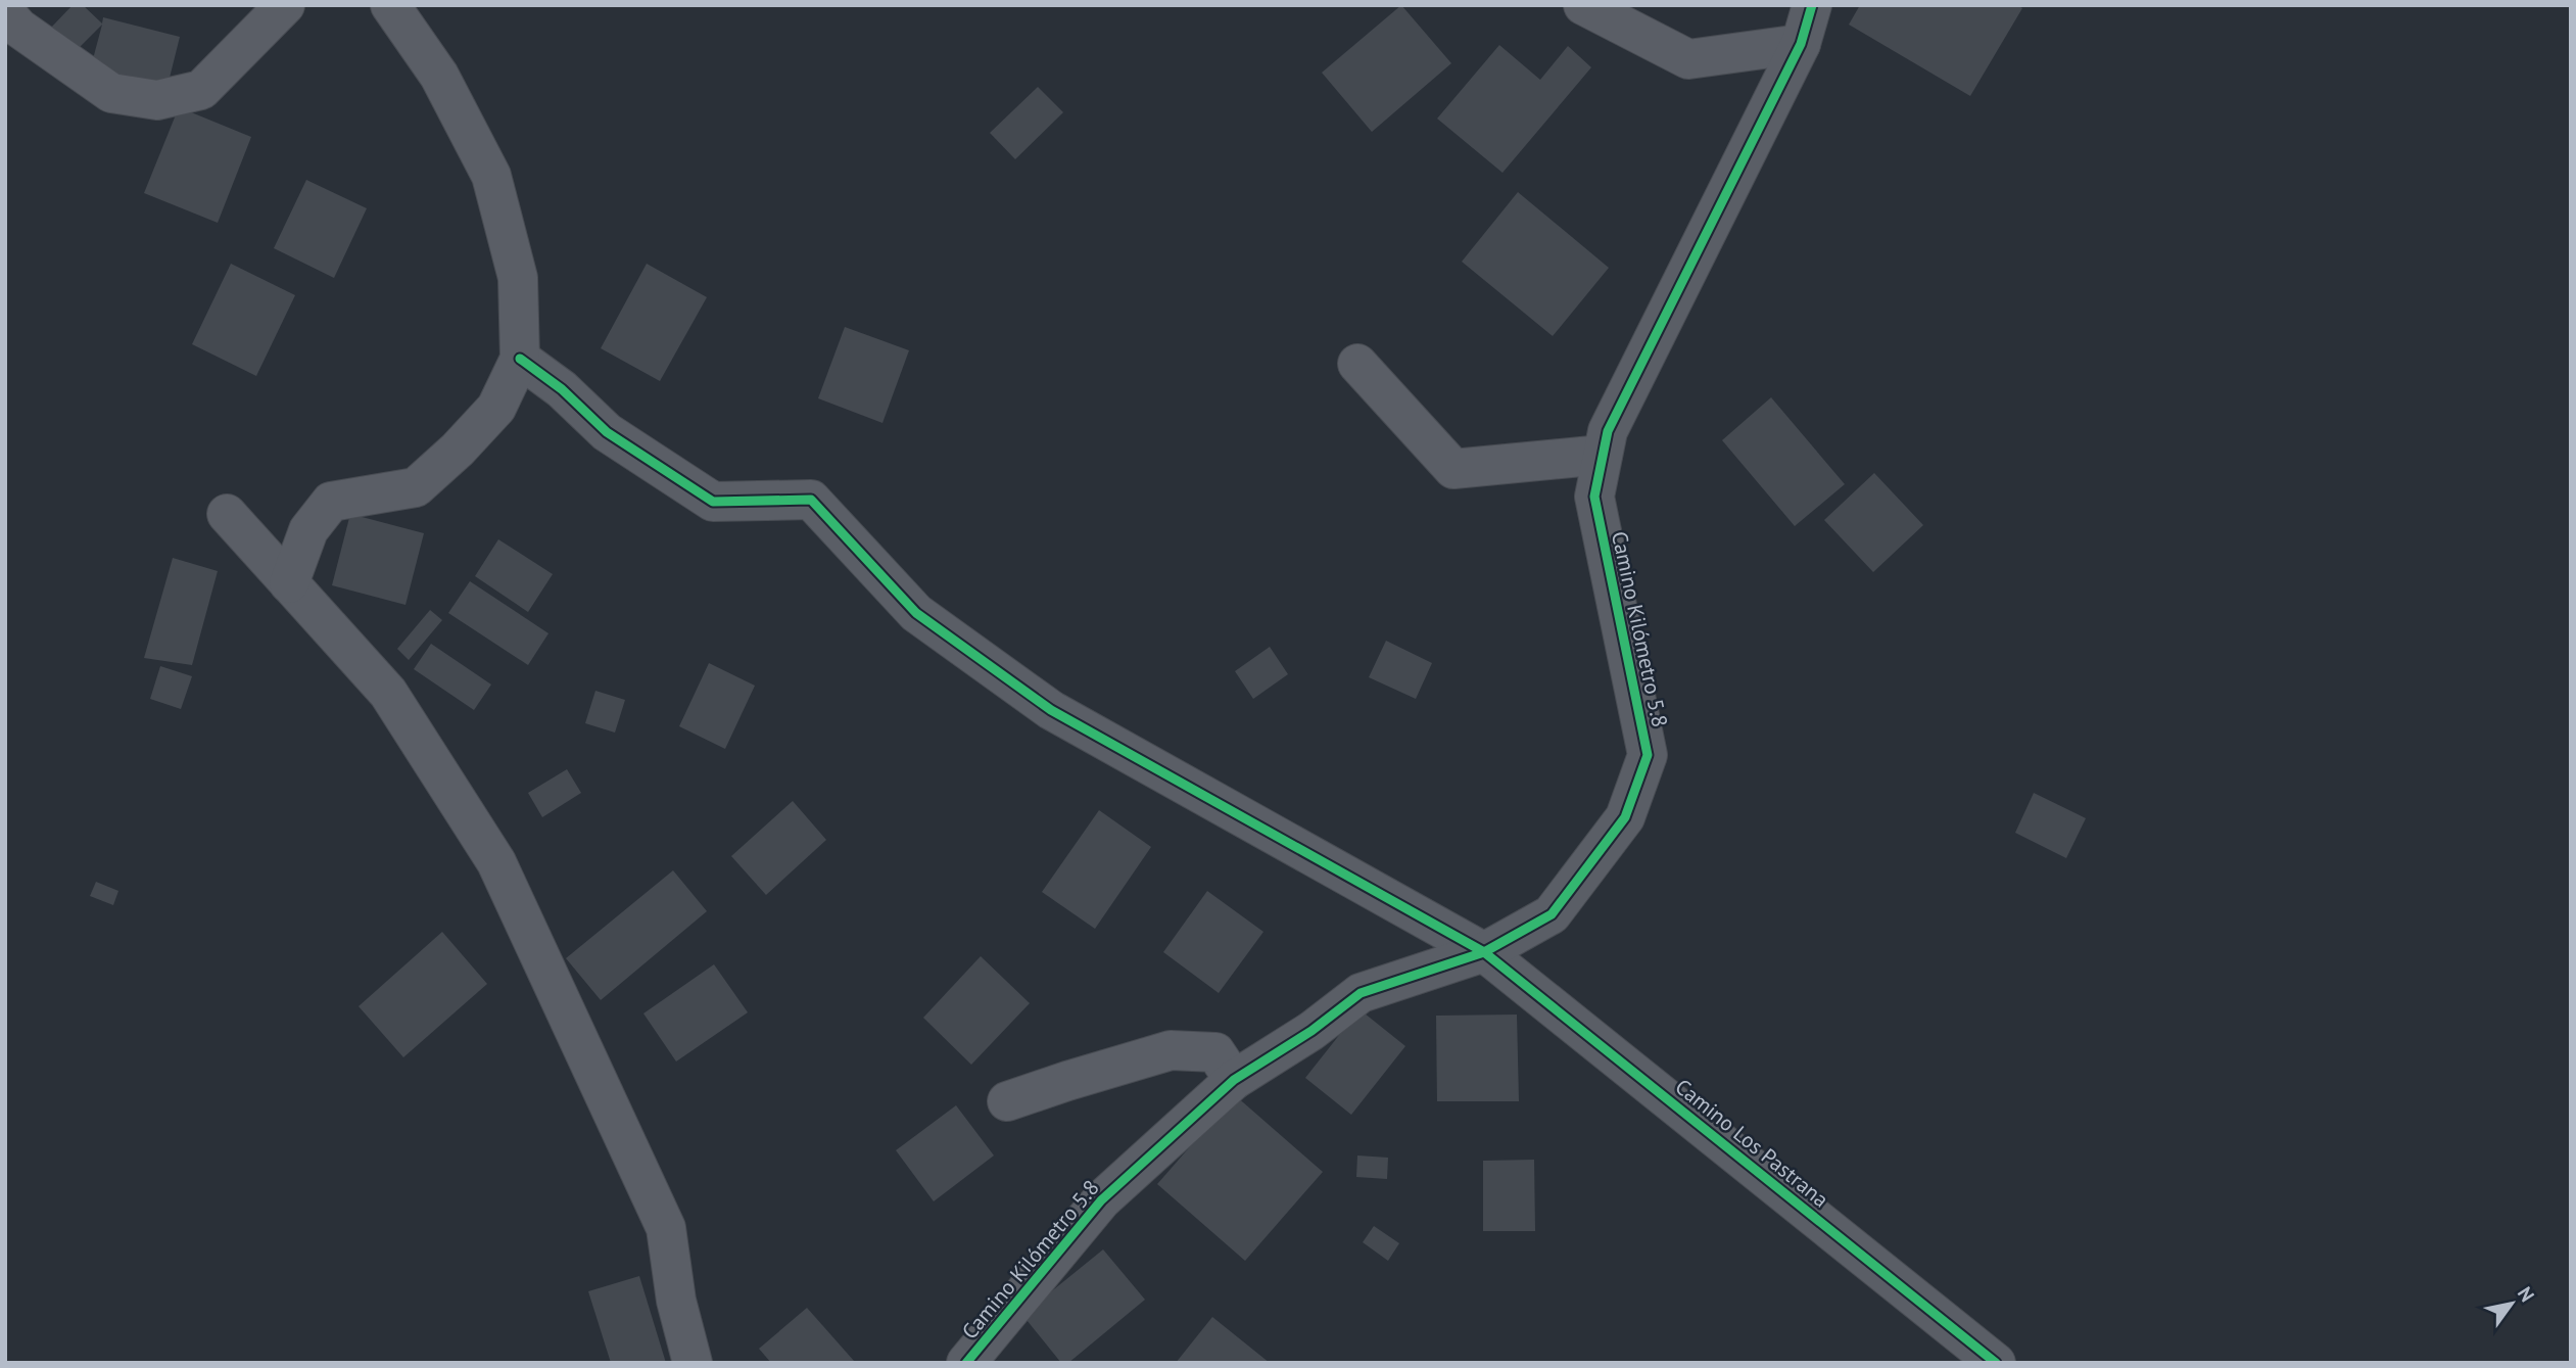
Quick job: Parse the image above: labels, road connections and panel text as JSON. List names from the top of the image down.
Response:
{
  "streets": {
    "street": ["Camino Kilómetro 5.8", "Camino Los Pastrana"]
  },
  "crossings": [
    ["Camino Kilómetro 5.8", "Camino Los Pastrana"]
  ],
  "north": "top right"
}
